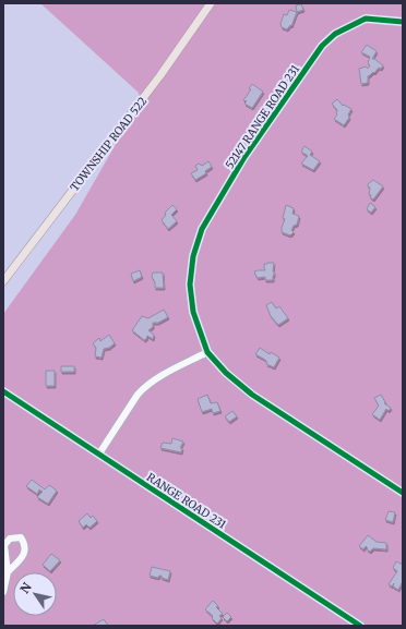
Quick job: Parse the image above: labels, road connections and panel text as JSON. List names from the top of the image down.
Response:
{
  "streets": {
    "main road": ["TOWNSHIP ROAD 522"],
    "street": ["52147 RANGE ROAD 231", "RANGE ROAD 231"]
  },
  "north": "top left"
}
